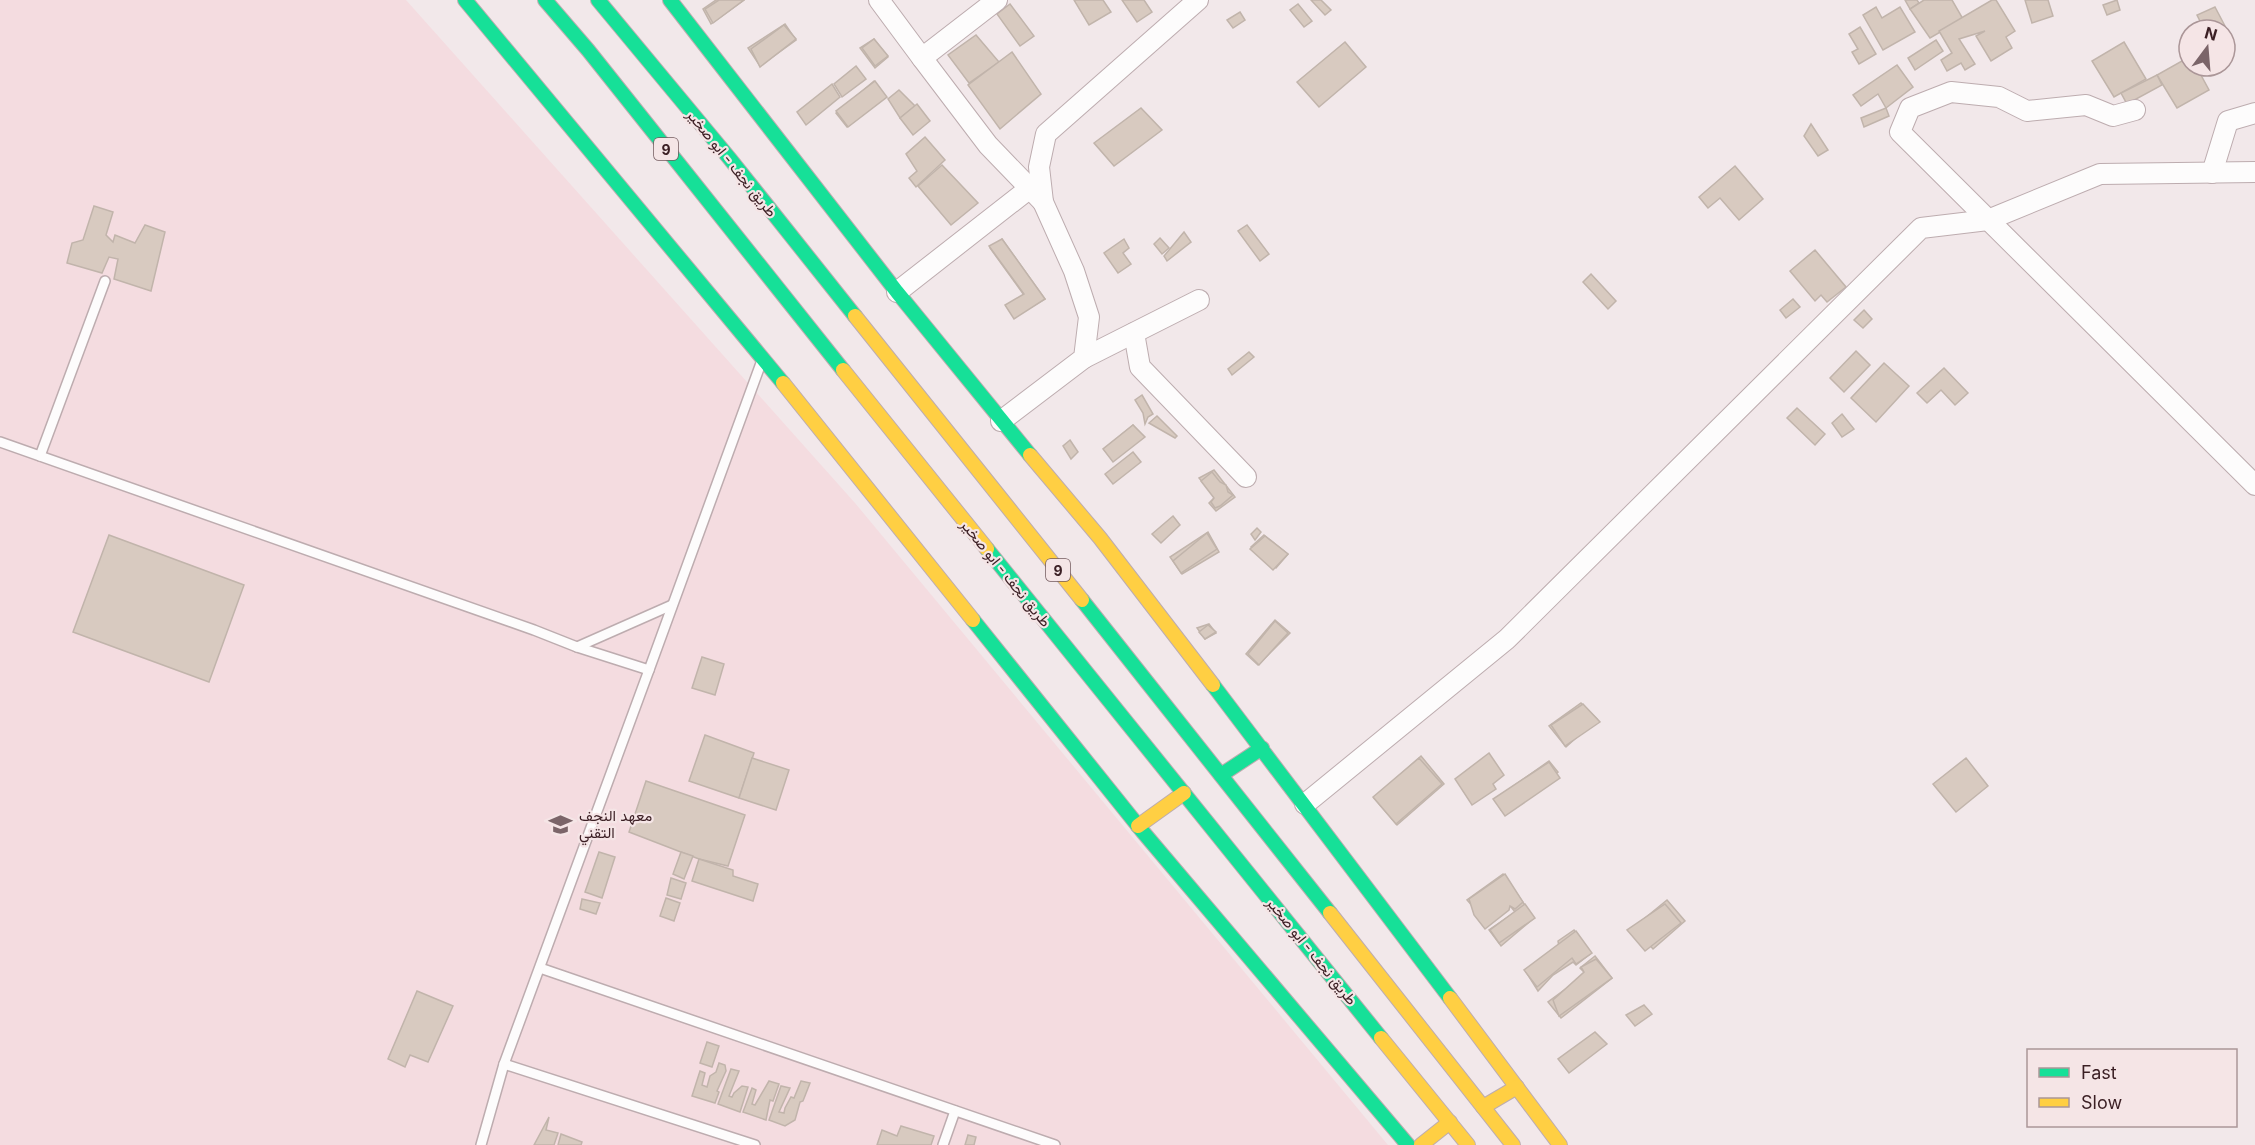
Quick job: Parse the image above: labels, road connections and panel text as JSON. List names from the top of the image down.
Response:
{
  "streets": {
    "main road": ["9", "طريق نجف - ابو صخير"]
  },
  "places": {
    "school or university": ["معهد النجف التقني"]
  },
  "legend": ["Fast", "Slow"],
  "north": "top"
}
